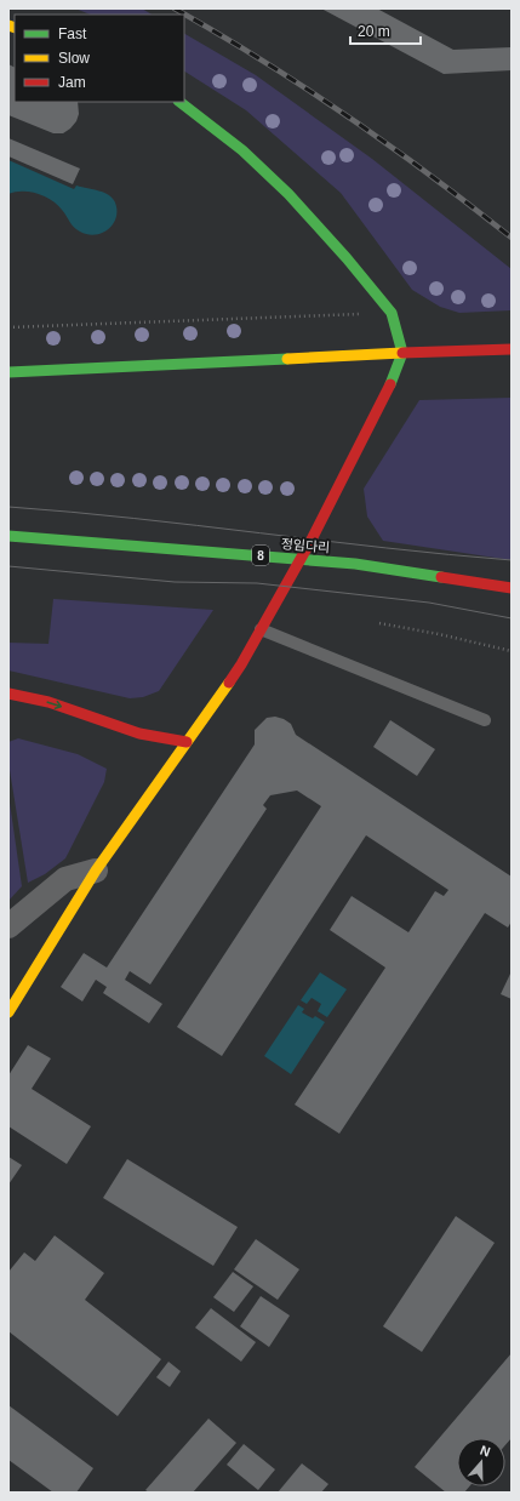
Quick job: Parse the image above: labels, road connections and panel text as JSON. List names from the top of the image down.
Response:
{
  "streets": {
    "main road": ["정임다리", "8"]
  },
  "legend": ["Fast", "Slow", "Jam"],
  "scale_bar": "20 m",
  "north": "top"
}
